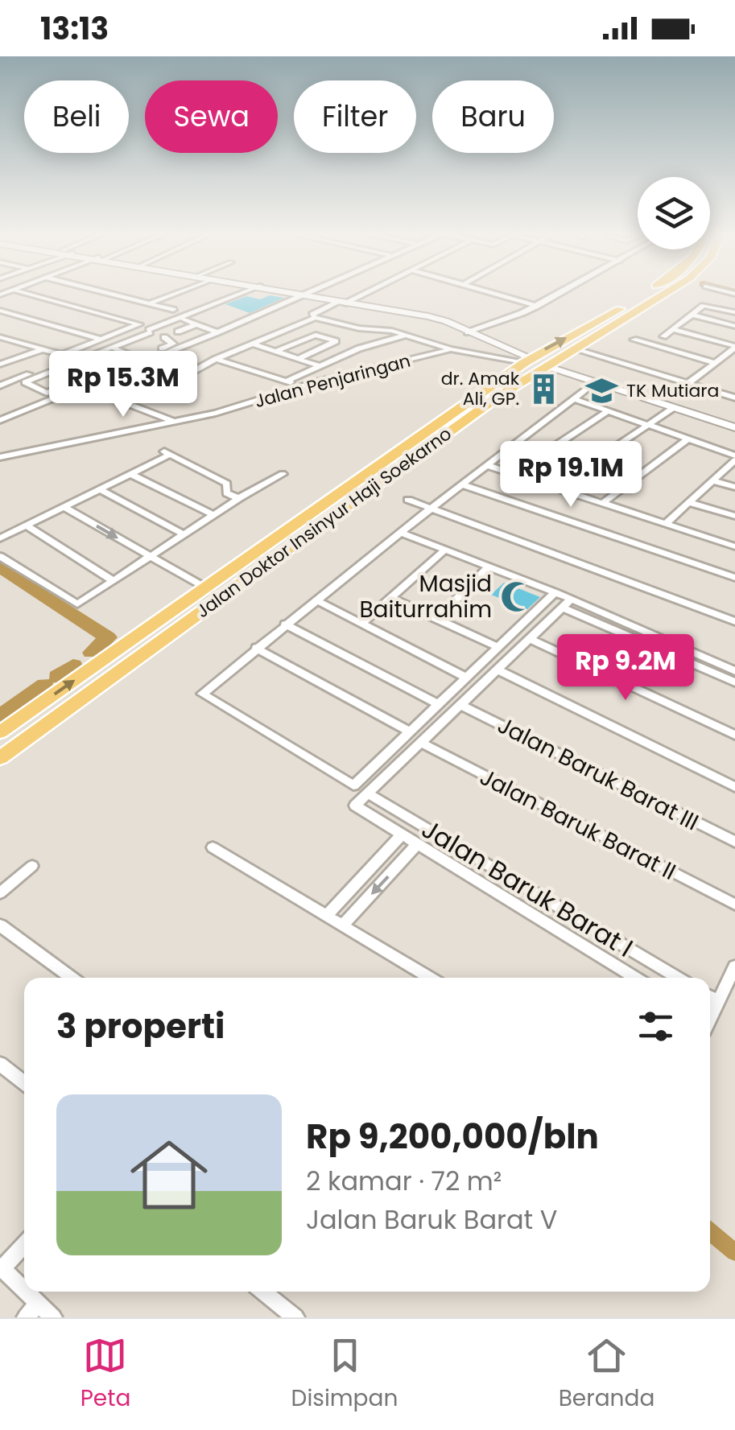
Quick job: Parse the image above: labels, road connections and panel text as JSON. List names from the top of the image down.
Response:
{
  "streets": {
    "main road": ["Jalan Doktor Insinyur Haji Soekarno"],
    "street": [
      "Jalan Penjaringan",
      "Jalan Baruk Barat III",
      "Jalan Baruk Barat II",
      "Jalan Baruk Barat I"
    ]
  },
  "crossings": [
    ["Jalan Penjaringan", "Jalan Doktor Insinyur Haji Soekarno"]
  ],
  "places": {
    "building": ["dr. Amak Ali, GP."],
    "school or university": ["TK Mutiara"],
    "mosque": ["Masjid Baiturrahim"]
  },
  "page": {
    "status": "13:13",
    "chip": [
      "Beli",
      "Sewa",
      "Filter",
      "Baru"
    ],
    "price": ["Rp 15.3M", "Rp 19.1M", "Rp 9.2M"],
    "heading": "3 properti",
    "list": [
      {
        "name": "Rp 9,200,000/bln",
        "note": "2 kamar · 72 m² · Jalan Baruk Barat V"
      }
    ],
    "tabs": ["Peta", "Disimpan", "Beranda"]
  }
}
